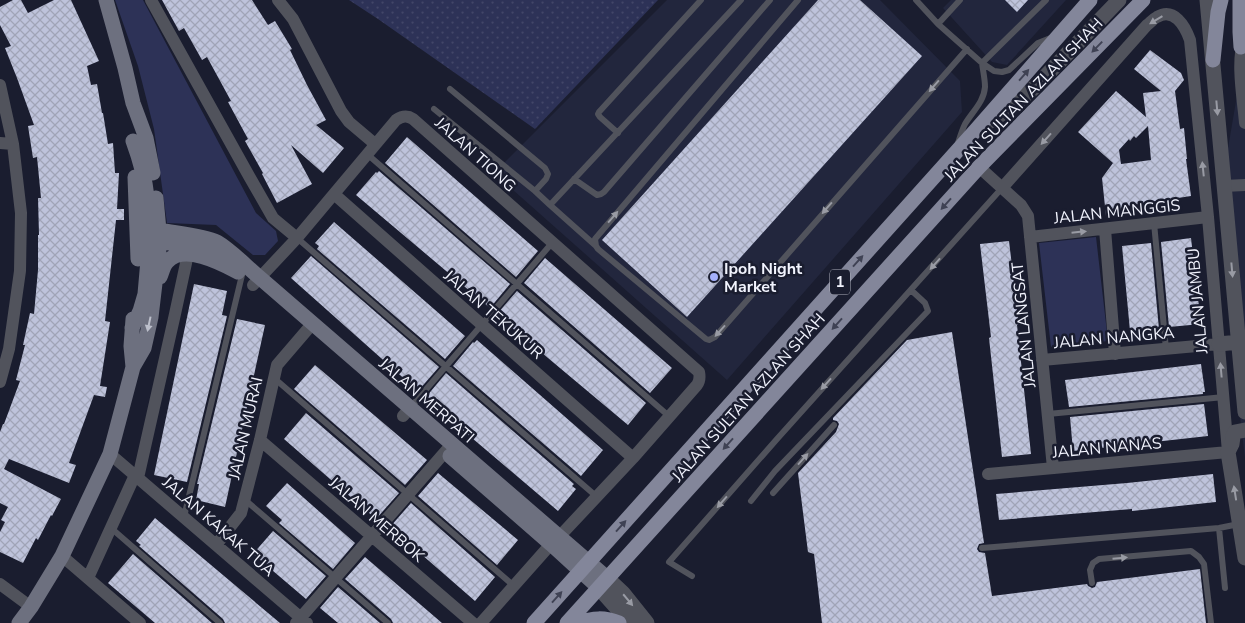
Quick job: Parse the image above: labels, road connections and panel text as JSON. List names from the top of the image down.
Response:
{
  "streets": {
    "main road": ["JALAN SULTAN AZLAN SHAH", "1", "JALAN MERPATI"],
    "street": [
      "JALAN TIONG",
      "JALAN MANGGIS",
      "JALAN JAMBU",
      "JALAN TEKUKUR",
      "JALAN LANGSAT",
      "JALAN NANGKA",
      "JALAN MURAI",
      "JALAN NANAS",
      "JALAN MERBOK",
      "JALAN KAKAK TUA"
    ]
  },
  "crossings": [
    ["JALAN SULTAN AZLAN SHAH", "JALAN LANGSAT"],
    ["JALAN SULTAN AZLAN SHAH", "JALAN MERPATI"],
    ["JALAN TIONG", "JALAN TEKUKUR"],
    ["JALAN TIONG", "JALAN MERPATI"],
    ["JALAN MANGGIS", "JALAN JAMBU"],
    ["JALAN MANGGIS", "JALAN LANGSAT"],
    ["JALAN JAMBU", "JALAN LANGSAT"],
    ["JALAN JAMBU", "JALAN NANGKA"],
    ["JALAN JAMBU", "JALAN NANAS"],
    ["JALAN LANGSAT", "JALAN NANGKA"],
    ["JALAN LANGSAT", "JALAN NANAS"],
    ["JALAN MERPATI", "JALAN MURAI"],
    ["JALAN MURAI", "JALAN MERBOK"],
    ["JALAN MURAI", "JALAN KAKAK TUA"]
  ],
  "one_way": ["JALAN MANGGIS"],
  "places": ["Ipoh Night Market"]
}
